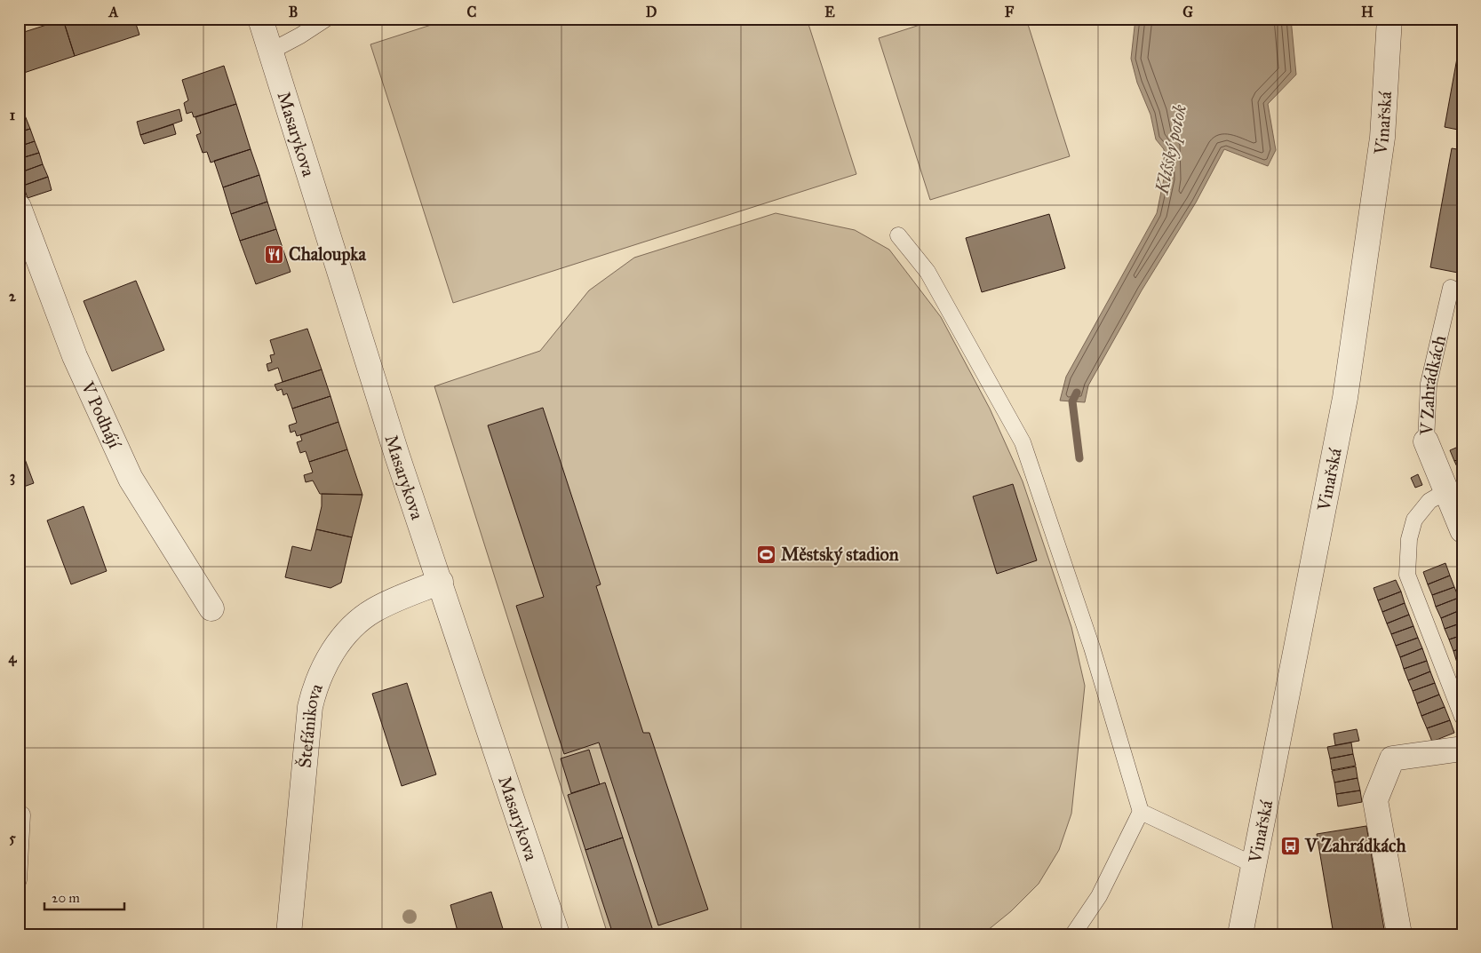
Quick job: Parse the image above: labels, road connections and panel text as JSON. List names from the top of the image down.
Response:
{
  "streets": {
    "street": [
      "Vinařská",
      "Masarykova",
      "V Zahrádkách",
      "V Podhájí",
      "Štefánikova"
    ]
  },
  "crossings": [
    ["Masarykova", "Štefánikova"]
  ],
  "water": ["Klíšský potok"],
  "places": {
    "restaurant": ["Chaloupka"],
    "sports": ["Městský stadion"],
    "bus stop": ["V Zahrádkách"]
  },
  "scale_bar": "20 m",
  "grid": {
    "columns": [
      "A",
      "B",
      "C",
      "D",
      "E",
      "F",
      "G",
      "H"
    ],
    "rows": [
      "1",
      "2",
      "3",
      "4",
      "5"
    ]
  }
}
